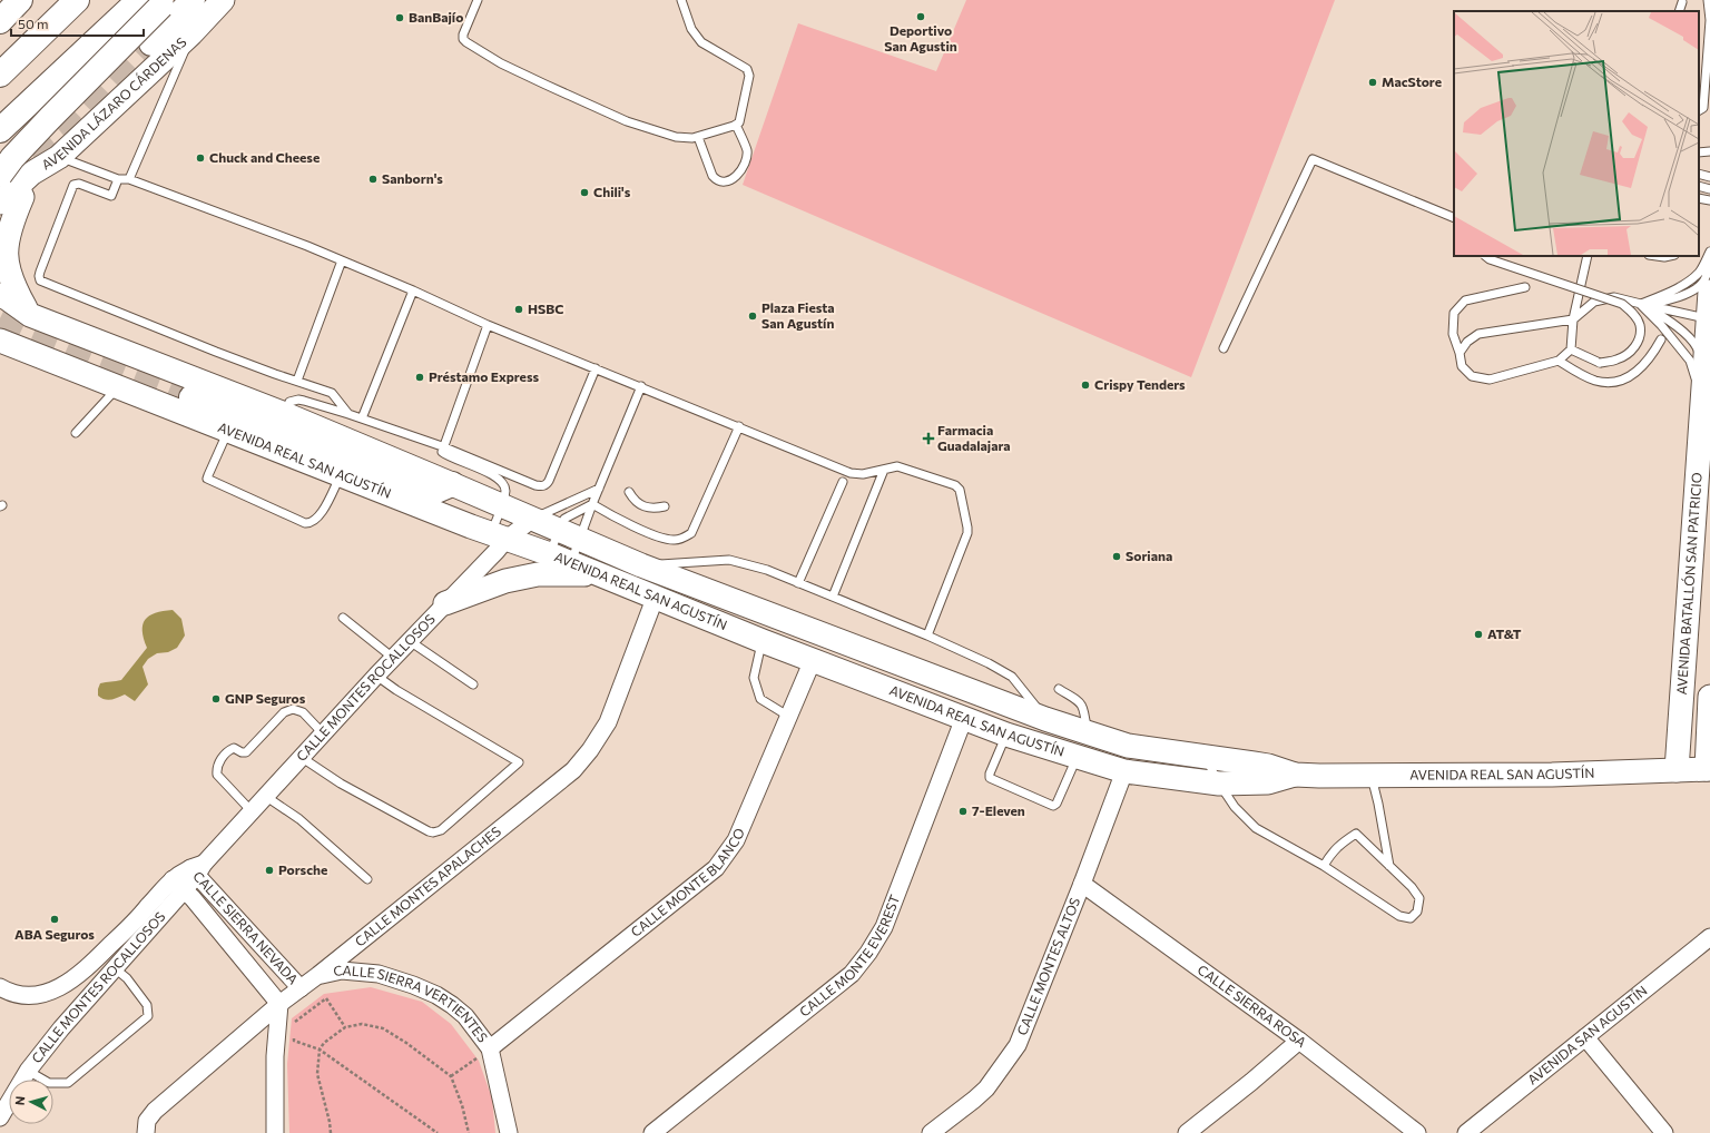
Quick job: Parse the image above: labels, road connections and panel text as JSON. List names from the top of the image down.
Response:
{
  "streets": {
    "main road": ["AVENIDA LÁZARO CÁRDENAS", "AVENIDA REAL SAN AGUSTÍN", "AVENIDA BATALLÓN SAN PATRICIO"],
    "street": [
      "CALLE MONTES ROCALLOSOS",
      "CALLE MONTE BLANCO",
      "CALLE MONTES APALACHES",
      "CALLE SIERRA NEVADA",
      "CALLE MONTE EVEREST",
      "CALLE MONTES ALTOS",
      "CALLE SIERRA ROSA",
      "CALLE SIERRA VERTIENTES",
      "AVENIDA SAN AGUSTÍN"
    ]
  },
  "crossings": [
    ["AVENIDA REAL SAN AGUSTÍN", "AVENIDA BATALLÓN SAN PATRICIO"],
    ["AVENIDA REAL SAN AGUSTÍN", "CALLE MONTES ROCALLOSOS"],
    ["AVENIDA REAL SAN AGUSTÍN", "CALLE MONTE BLANCO"],
    ["AVENIDA REAL SAN AGUSTÍN", "CALLE MONTES APALACHES"],
    ["AVENIDA REAL SAN AGUSTÍN", "CALLE MONTE EVEREST"],
    ["AVENIDA REAL SAN AGUSTÍN", "CALLE MONTES ALTOS"],
    ["CALLE MONTES ROCALLOSOS", "CALLE SIERRA NEVADA"],
    ["CALLE MONTE BLANCO", "CALLE SIERRA VERTIENTES"],
    ["CALLE MONTES APALACHES", "CALLE SIERRA NEVADA"],
    ["CALLE MONTES APALACHES", "CALLE SIERRA VERTIENTES"],
    ["CALLE MONTES ALTOS", "CALLE SIERRA ROSA"]
  ],
  "places": {
    "other": [
      "Deportivo San Agustin",
      "BanBajío",
      "MacStore",
      "Chuck and Cheese",
      "Sanborn's",
      "Chili's",
      "HSBC",
      "Plaza Fiesta San Agustín",
      "Préstamo Express",
      "Crispy Tenders",
      "Soriana",
      "AT&T",
      "GNP Seguros",
      "7-Eleven",
      "Porsche",
      "ABA Seguros"
    ],
    "health": ["Farmacia Guadalajara"]
  },
  "scale_bar": "50 m",
  "north": "left"
}
